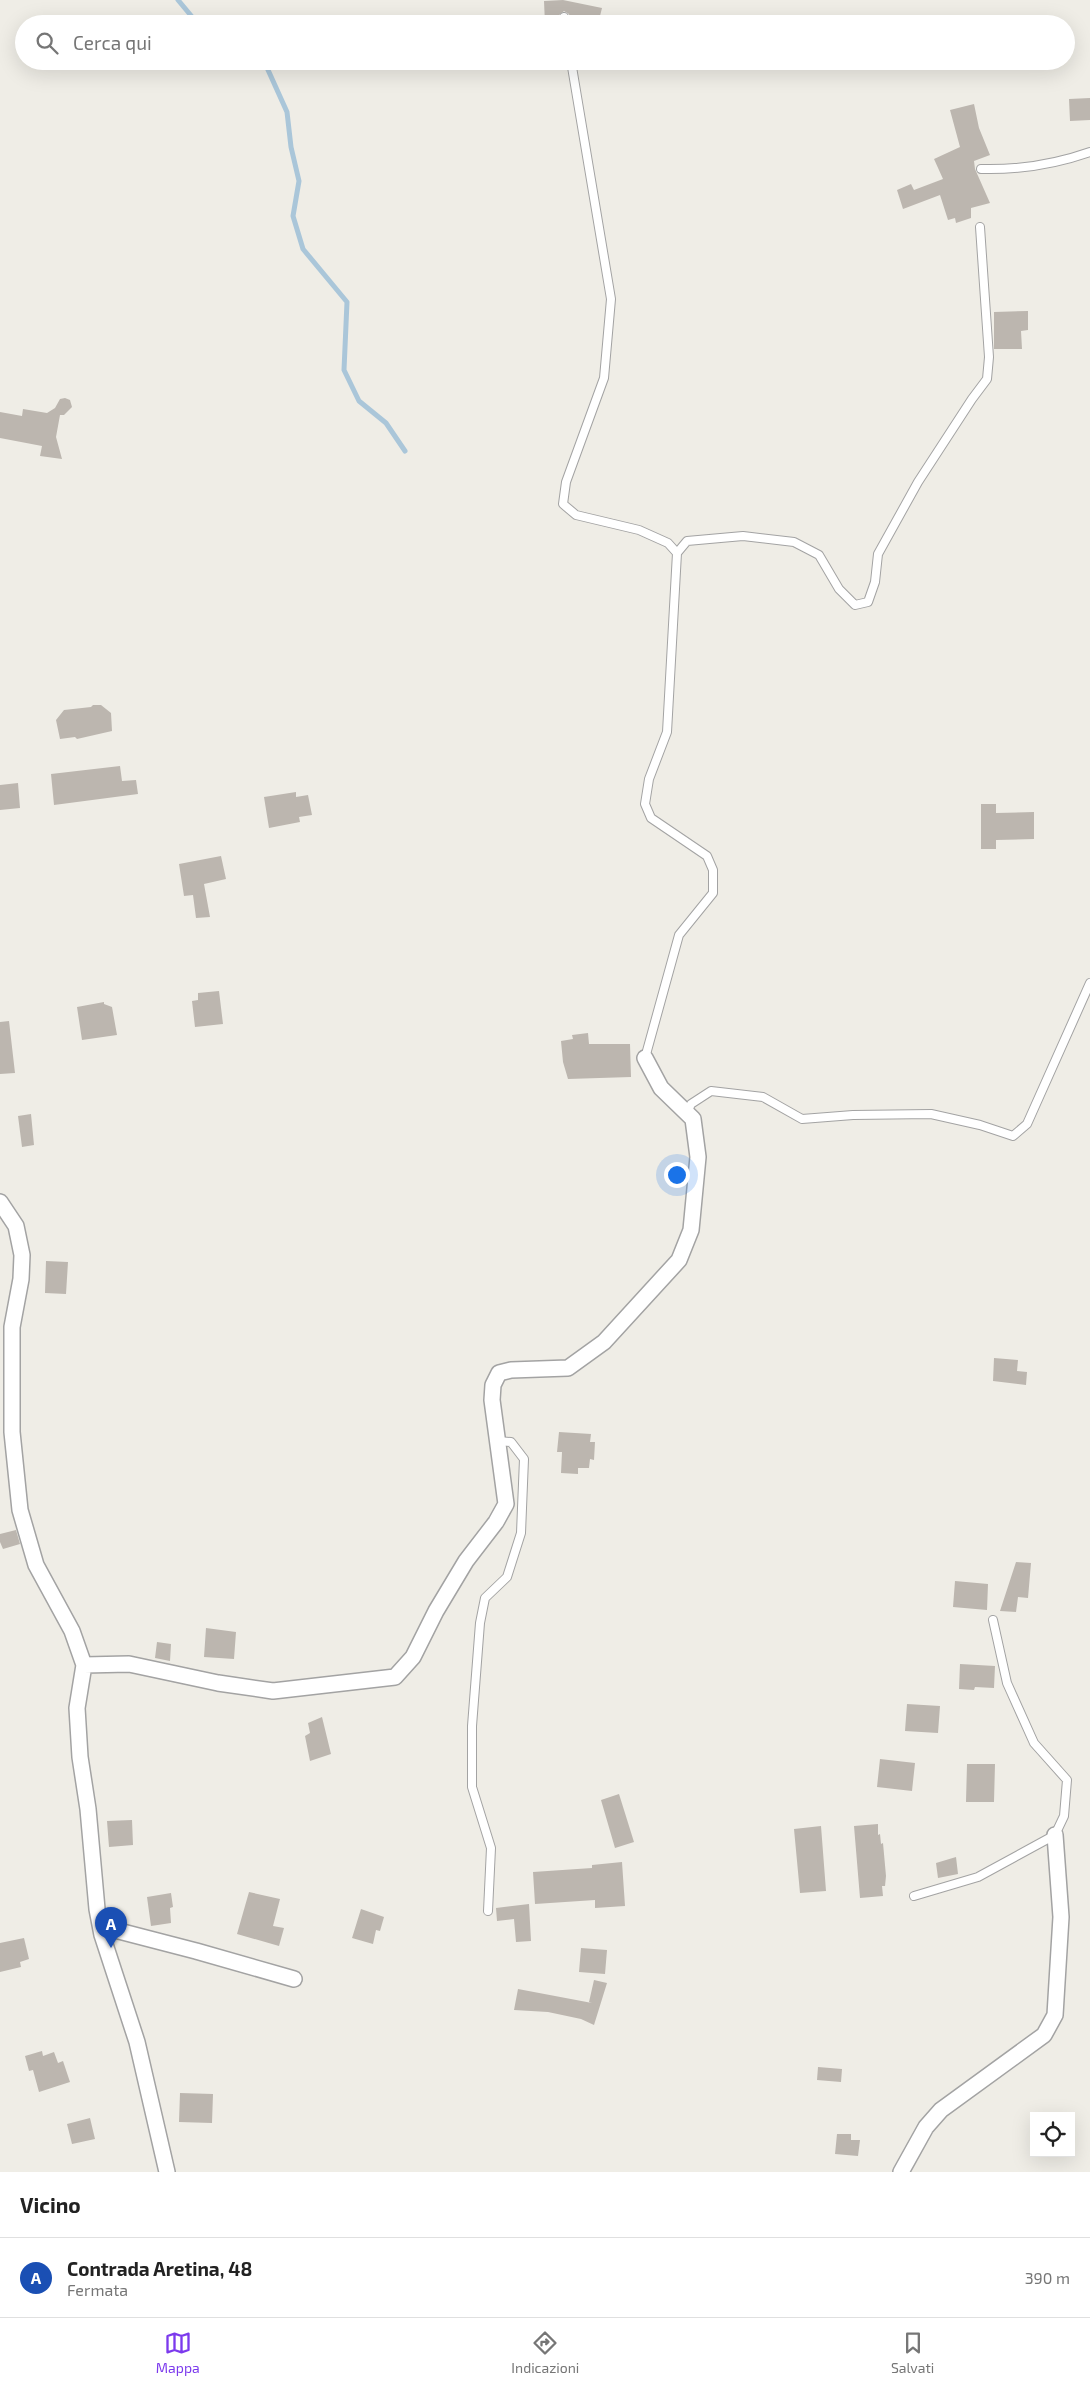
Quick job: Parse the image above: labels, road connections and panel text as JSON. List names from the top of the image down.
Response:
{
  "page": {
    "search": "Cerca qui",
    "pins": "A",
    "heading": "Vicino",
    "list": [
      {
        "mark": "A",
        "name": "Contrada Aretina, 48",
        "note": "Fermata",
        "value": "390 m"
      }
    ],
    "nav": ["Mappa", "Indicazioni", "Salvati"]
  }
}
